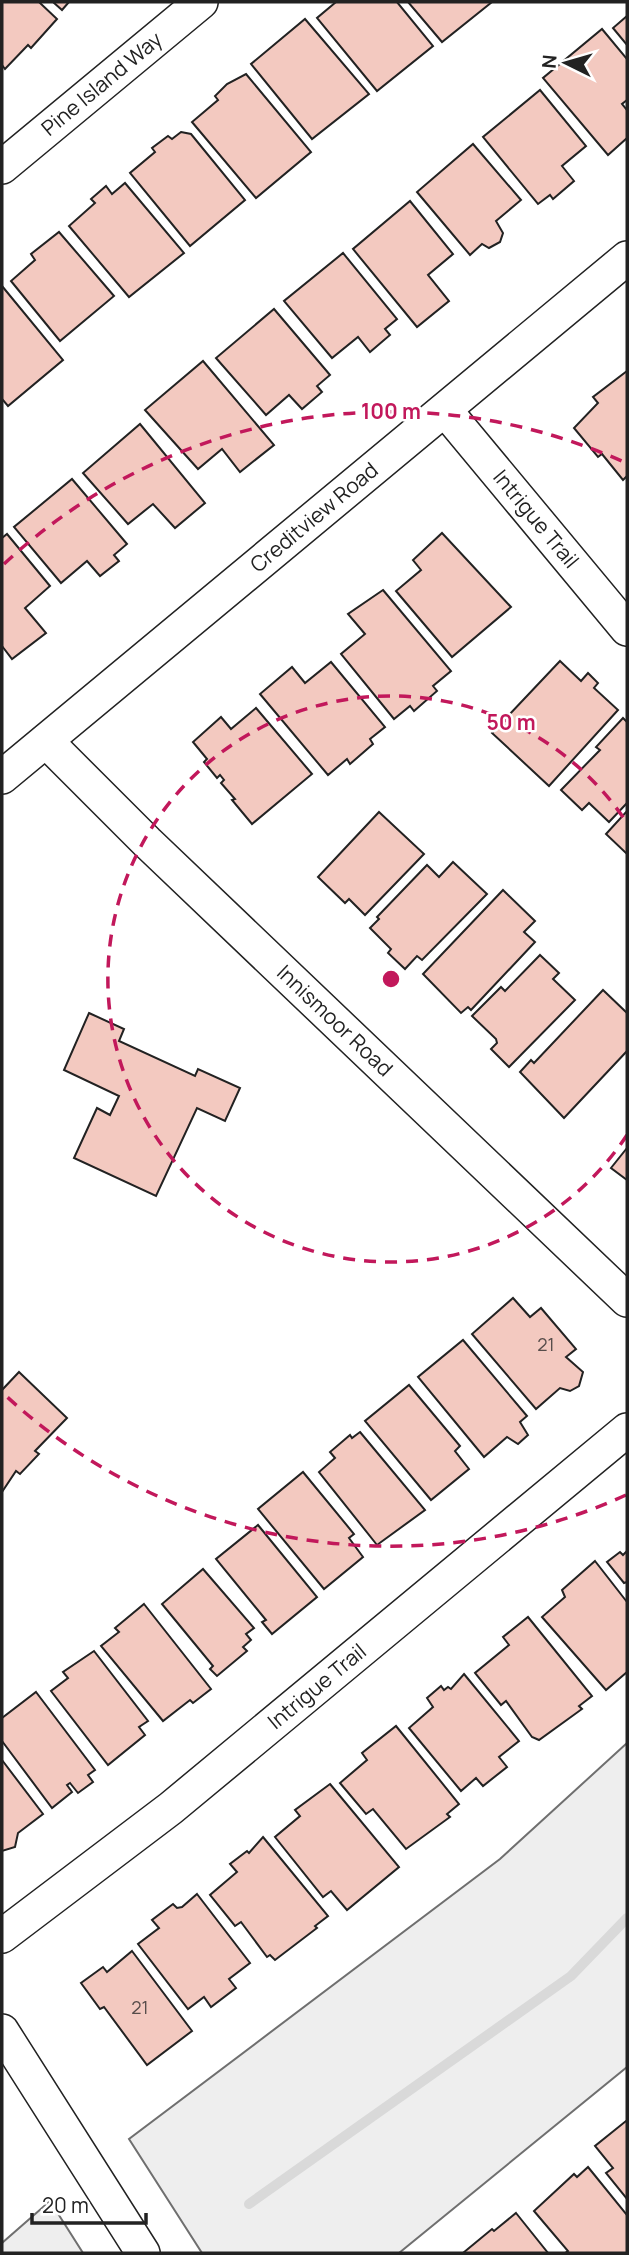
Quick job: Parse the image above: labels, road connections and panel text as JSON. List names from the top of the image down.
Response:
{
  "streets": {
    "street": [
      "Pine Island Way",
      "Creditview Road",
      "Intrigue Trail",
      "Innismoor Road"
    ]
  },
  "crossings": [
    ["Creditview Road", "Intrigue Trail"],
    ["Creditview Road", "Innismoor Road"]
  ],
  "house_numbers": ["21", "21"],
  "scale_bar": "20 m",
  "north": "left",
  "rings": ["100 m", "50 m"]
}
